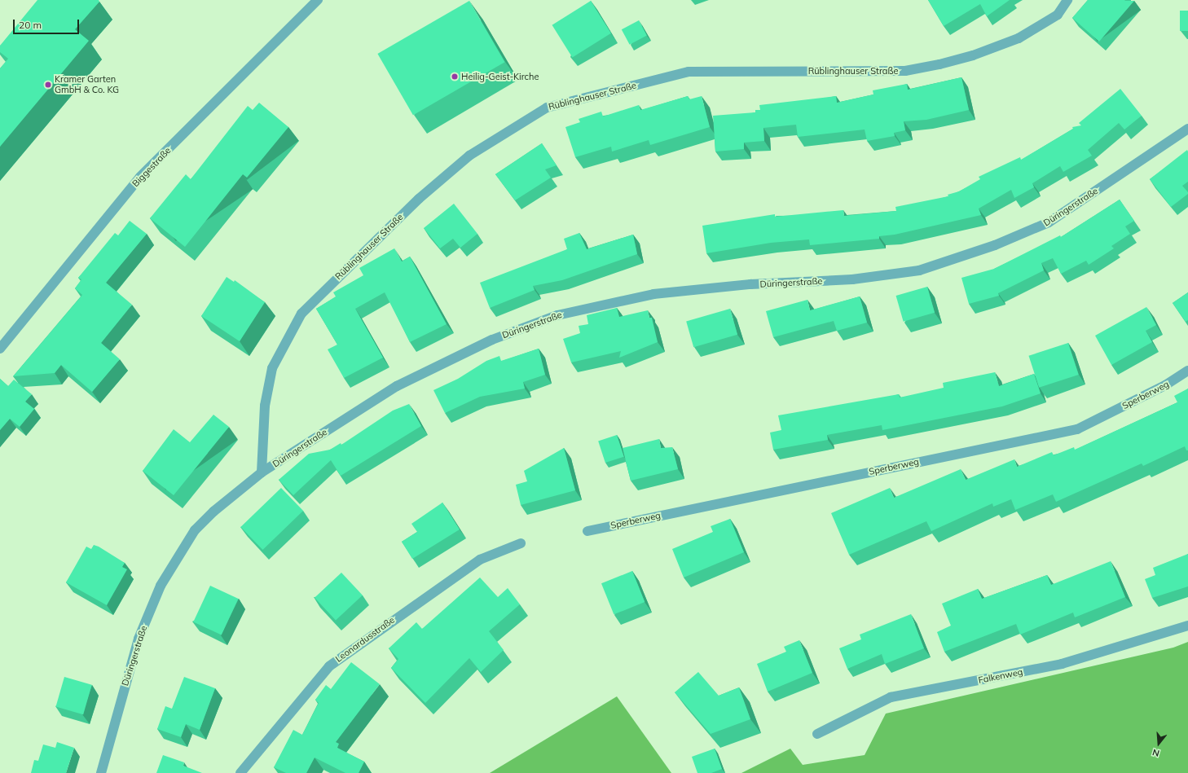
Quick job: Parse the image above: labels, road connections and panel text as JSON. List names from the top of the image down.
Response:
{
  "streets": {
    "street": [
      "Rüblinghauser Straße",
      "Biggestraße",
      "Düringerstraße",
      "Sperberweg",
      "Leonardusstraße",
      "Falkenweg"
    ]
  },
  "crossings": [
    ["Rüblinghauser Straße", "Düringerstraße"]
  ],
  "places": ["Heilig-Geist-Kirche", "Kramer Garten GmbH & Co. KG"],
  "scale_bar": "20 m",
  "north": "bottom"
}
